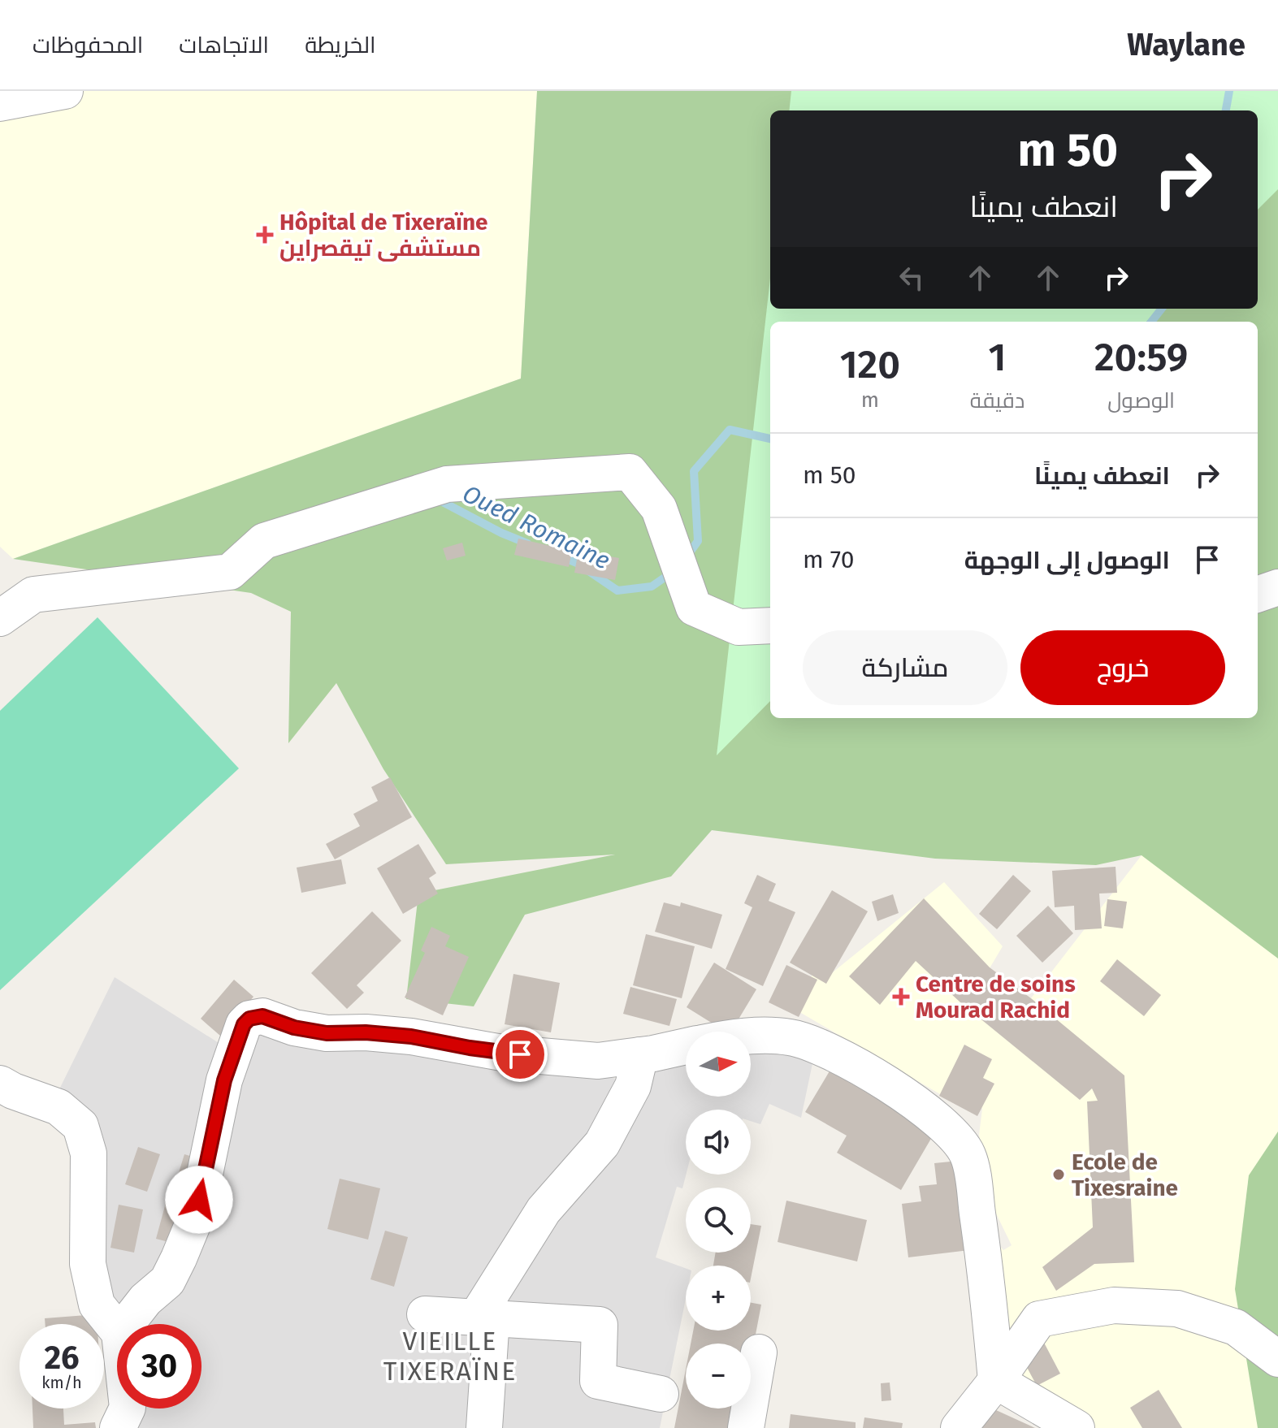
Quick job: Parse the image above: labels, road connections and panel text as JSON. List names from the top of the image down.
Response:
{
  "districts": ["VIEILLE TIXERAÏNE"],
  "water": ["Oued Romaine"],
  "places": {
    "health": ["Hôpital de Tixeraïne مستشفى تيقصراين", "Centre de soins Mourad Rachid"],
    "other": ["Ecole de Tixesraine"]
  },
  "north": "right",
  "page": {
    "header": "Waylane",
    "nav": ["الخريطة", "الاتجاهات", "المحفوظات"],
    "turn": ["50 m", "انعطف يمينًا"],
    "eta": [
      "20:59",
      "الوصول",
      "1",
      "دقيقة",
      "120",
      "m"
    ],
    "list": [
      {
        "name": "انعطف يمينًا",
        "value": "50 m"
      },
      {
        "name": "الوصول إلى الوجهة",
        "value": "70 m"
      }
    ],
    "buttons": ["خروج", "مشاركة"],
    "map_buttons": ["+", "−"],
    "speed": "26 km/h",
    "limit": "30"
  }
}
